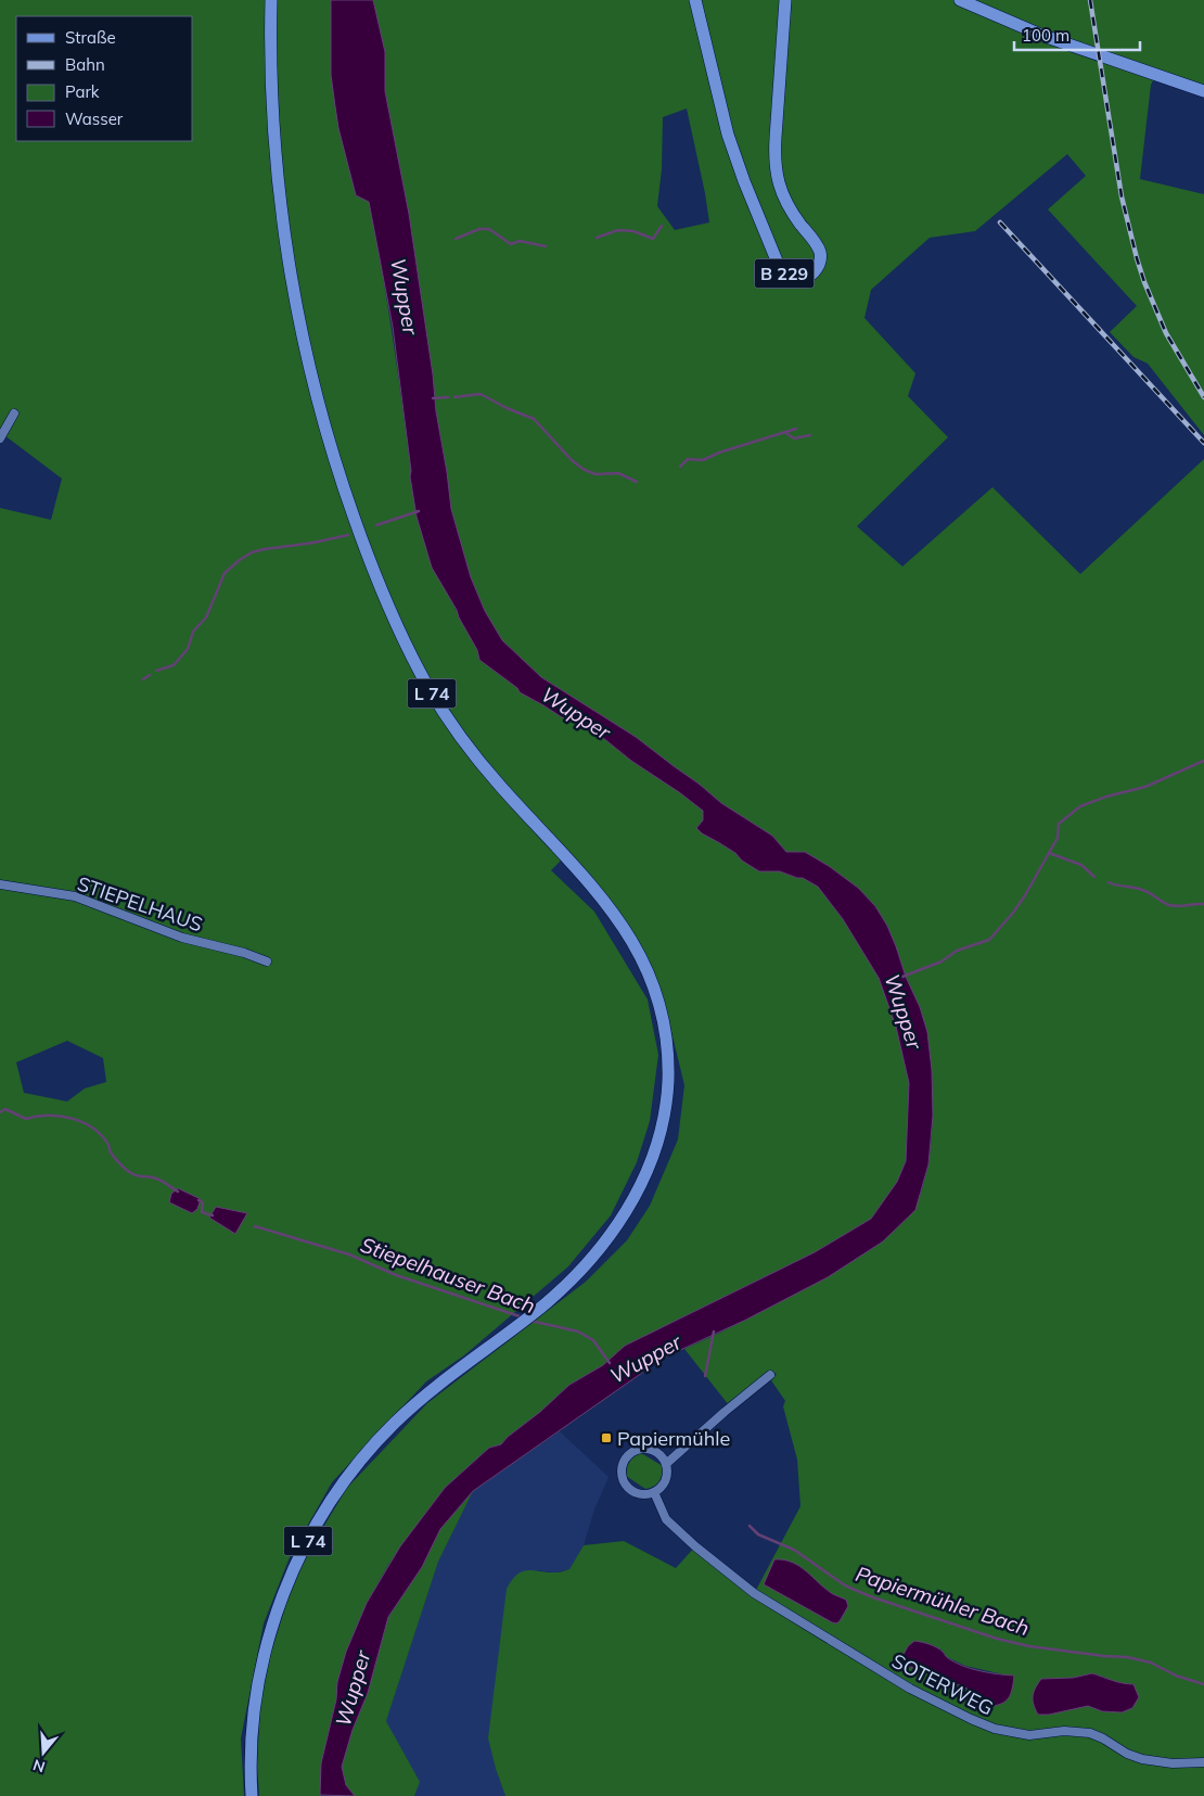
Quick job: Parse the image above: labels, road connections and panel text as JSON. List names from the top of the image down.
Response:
{
  "streets": {
    "main road": ["B 229", "L 74"],
    "street": ["STIEPELHAUS", "SOTERWEG"]
  },
  "water": ["Wupper", "Stiepelhauser Bach", "Papiermühler Bach"],
  "places": {
    "transit": ["Papiermühle"]
  },
  "legend": [
    "Straße",
    "Bahn",
    "Park",
    "Wasser"
  ],
  "scale_bar": "100 m",
  "north": "bottom"
}
